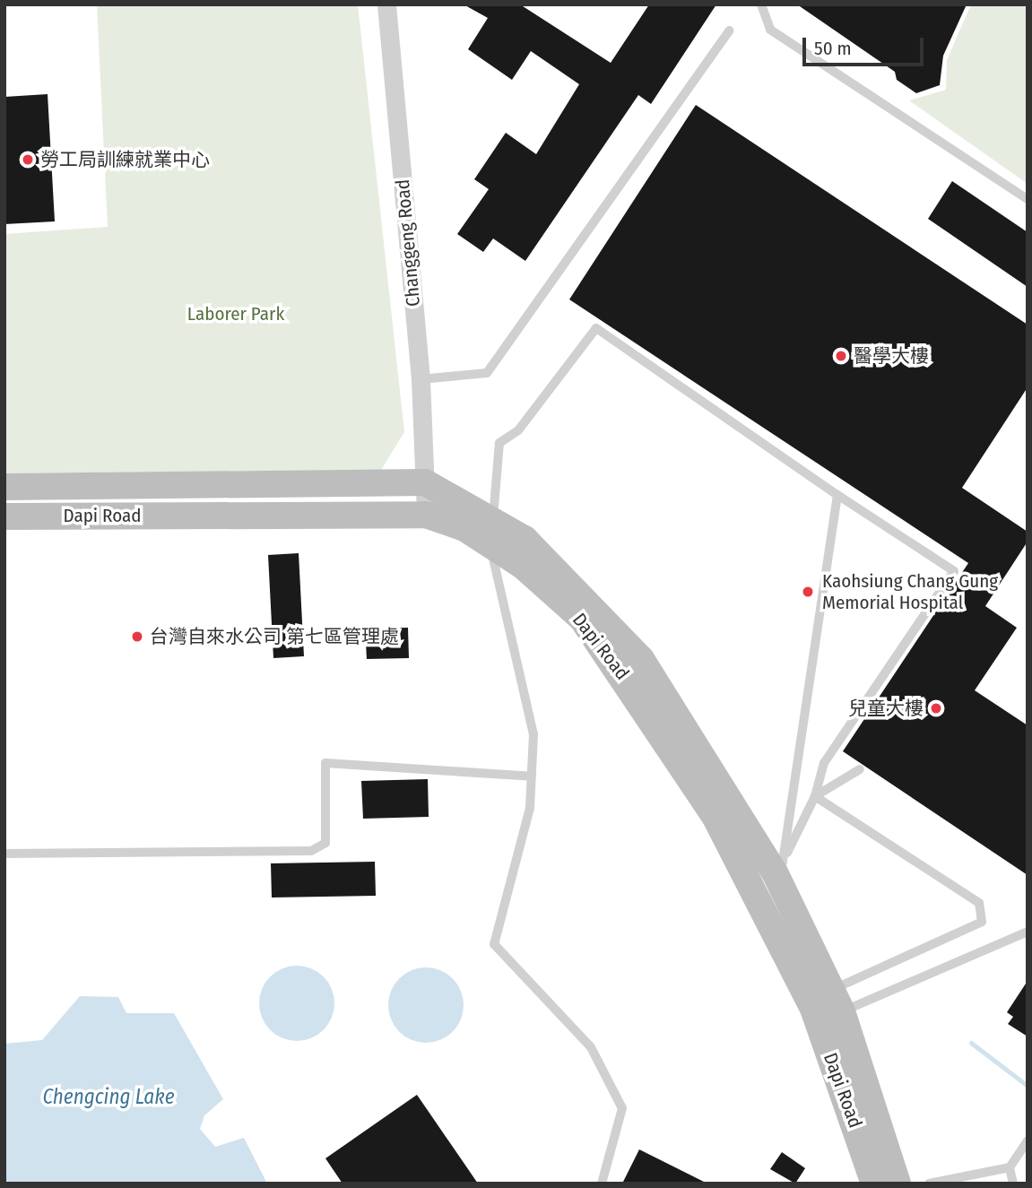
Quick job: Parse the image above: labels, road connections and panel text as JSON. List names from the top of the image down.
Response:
{
  "streets": {
    "main road": ["Dapi Road"],
    "street": ["Changgeng Road"]
  },
  "crossings": [
    ["Changgeng Road", "Dapi Road"]
  ],
  "water": ["Chengcing Lake"],
  "parks": ["Laborer Park"],
  "places": [
    "勞工局訓練就業中心",
    "醫學大樓",
    "Kaohsiung Chang Gung Memorial Hospital",
    "台灣自來水公司 第七區管理處",
    "兒童大樓"
  ],
  "scale_bar": "50 m"
}
